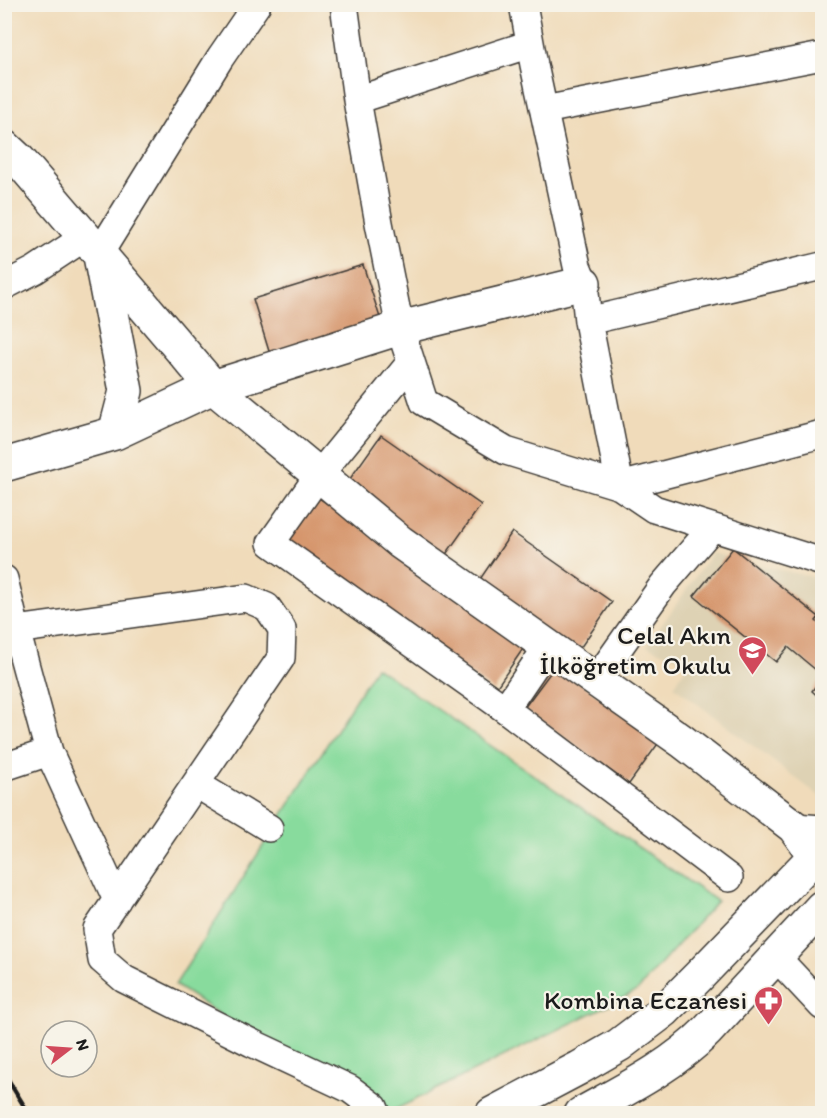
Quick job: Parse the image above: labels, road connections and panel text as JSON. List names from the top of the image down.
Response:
{
  "places": {
    "school or university": ["Celal Akın İlköğretim Okulu"],
    "pharmacy": ["Kombina Eczanesi"]
  },
  "north": "right"
}
